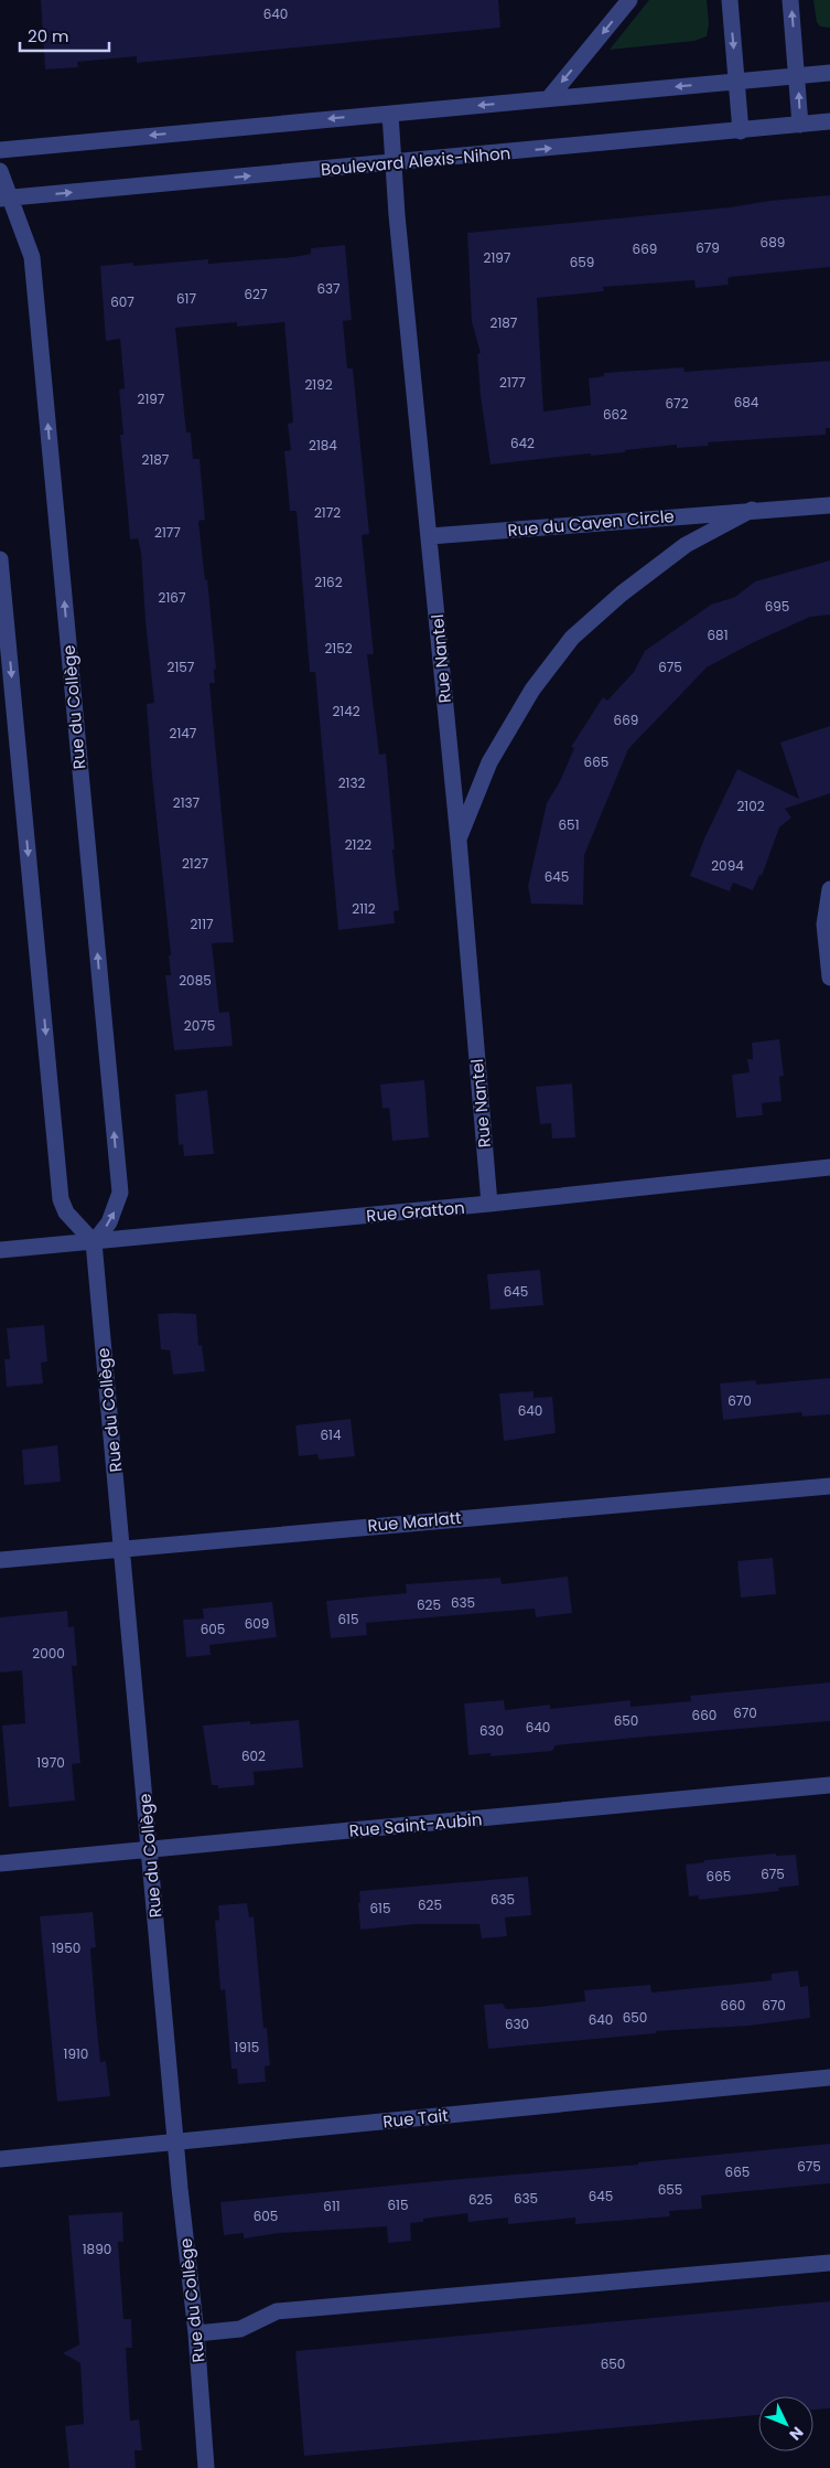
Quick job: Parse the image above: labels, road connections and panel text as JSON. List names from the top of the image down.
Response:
{
  "streets": {
    "street": [
      "Boulevard Alexis-Nihon",
      "Rue du Caven Circle",
      "Rue Nantel",
      "Rue du Collège",
      "Rue Gratton",
      "Rue Marlatt",
      "Rue Saint-Aubin",
      "Rue Tait"
    ]
  },
  "crossings": [
    ["Boulevard Alexis-Nihon", "Rue Nantel"],
    ["Boulevard Alexis-Nihon", "Rue du Collège"],
    ["Rue du Caven Circle", "Rue Nantel"],
    ["Rue Nantel", "Rue Gratton"],
    ["Rue du Collège", "Rue Gratton"],
    ["Rue du Collège", "Rue Marlatt"],
    ["Rue du Collège", "Rue Saint-Aubin"],
    ["Rue du Collège", "Rue Tait"]
  ],
  "house_numbers": [
    "640",
    "689",
    "679",
    "669",
    "2197",
    "659",
    "637",
    "627",
    "617",
    "607",
    "2187",
    "2177",
    "2192",
    "2197",
    "684",
    "672",
    "662",
    "642",
    "2184",
    "2187",
    "2172",
    "2177",
    "2162",
    "2167",
    "695",
    "681",
    "2152",
    "2157",
    "675",
    "2142",
    "669",
    "2147",
    "665",
    "2132",
    "2137",
    "2102",
    "651",
    "2122",
    "2127",
    "2094",
    "645",
    "2112",
    "2117",
    "2085",
    "2075",
    "645",
    "670",
    "640",
    "614",
    "635",
    "625",
    "615",
    "609",
    "605",
    "2000",
    "670",
    "660",
    "650",
    "640",
    "630",
    "602",
    "1970",
    "675",
    "665",
    "635",
    "625",
    "615",
    "1950",
    "660",
    "670",
    "650",
    "640",
    "630",
    "1915",
    "1910",
    "675",
    "665",
    "655",
    "645",
    "635",
    "625",
    "615",
    "611",
    "605",
    "1890",
    "650"
  ],
  "scale_bar": "20 m",
  "north": "bottom right"
}
